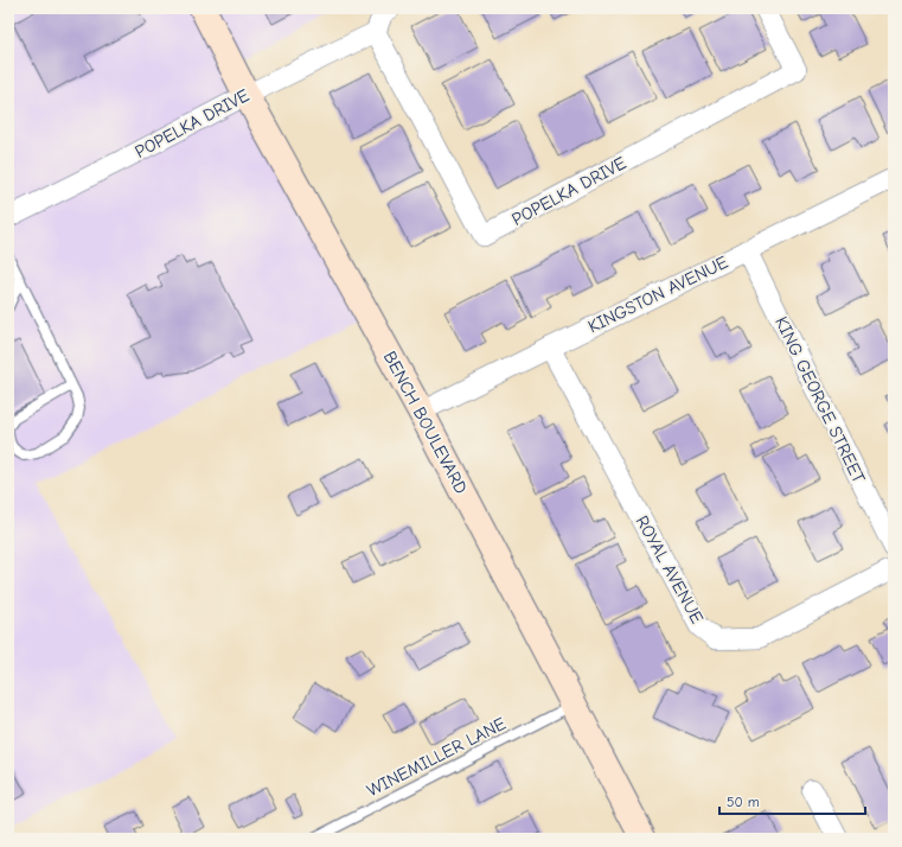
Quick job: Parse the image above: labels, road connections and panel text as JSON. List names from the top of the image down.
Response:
{
  "streets": {
    "main road": ["BENCH BOULEVARD"],
    "street": [
      "POPELKA DRIVE",
      "KINGSTON AVENUE",
      "KING GEORGE STREET",
      "ROYAL AVENUE"
    ],
    "lane": ["WINEMILLER LANE"]
  },
  "crossings": [
    ["POPELKA DRIVE", "BENCH BOULEVARD"],
    ["KINGSTON AVENUE", "KING GEORGE STREET"],
    ["KINGSTON AVENUE", "BENCH BOULEVARD"],
    ["KINGSTON AVENUE", "ROYAL AVENUE"],
    ["BENCH BOULEVARD", "WINEMILLER LANE"]
  ],
  "scale_bar": "50 m"
}
